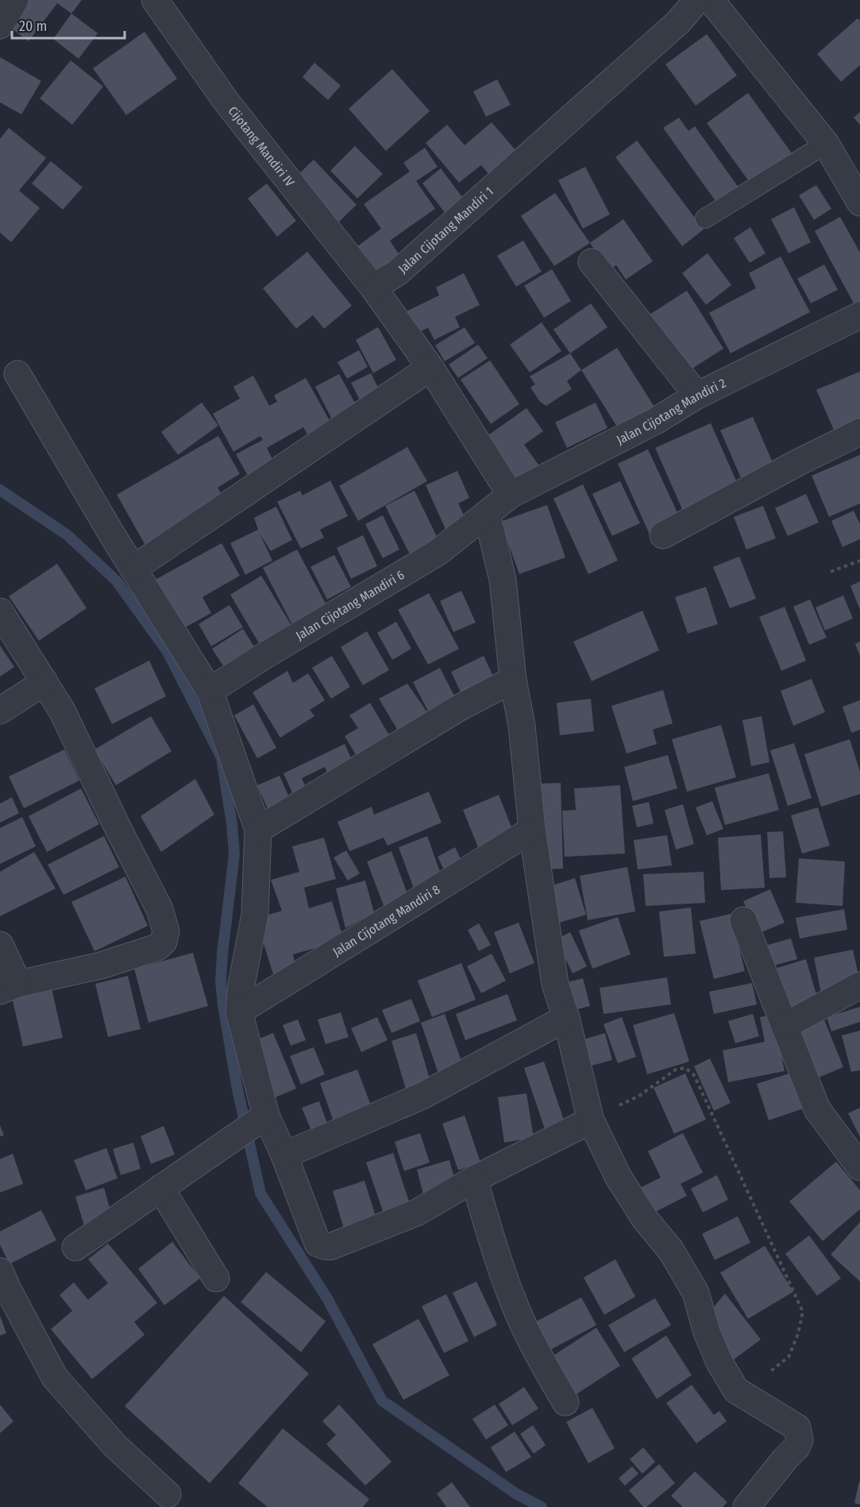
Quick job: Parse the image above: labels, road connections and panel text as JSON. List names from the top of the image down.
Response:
{
  "streets": {
    "street": [
      "Cijotang Mandiri IV",
      "Jalan Cijotang Mandiri 1",
      "Jalan Cijotang Mandiri 2",
      "Jalan Cijotang Mandiri 6",
      "Jalan Cijotang Mandiri 8"
    ]
  },
  "crossings": [
    ["Cijotang Mandiri IV", "Jalan Cijotang Mandiri 1"],
    ["Jalan Cijotang Mandiri 2", "Jalan Cijotang Mandiri 6"]
  ],
  "scale_bar": "20 m"
}
